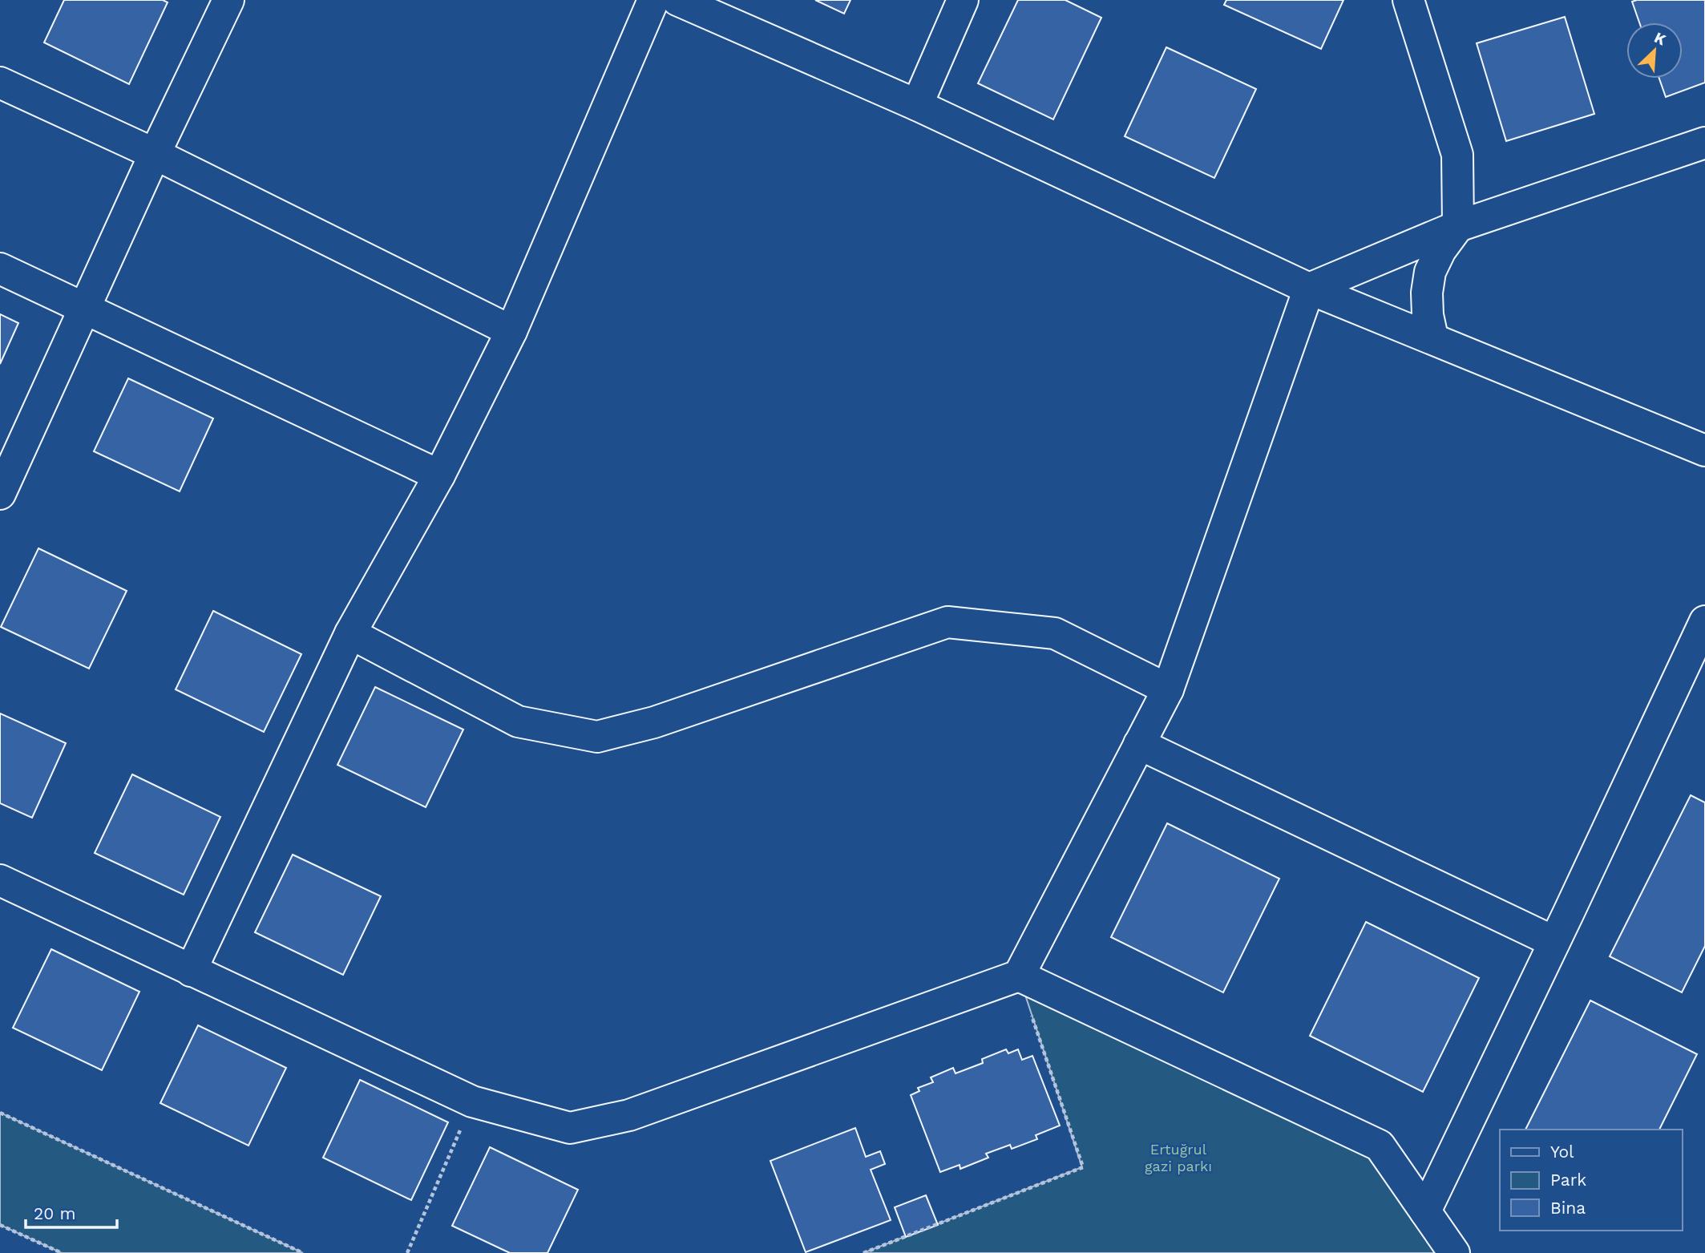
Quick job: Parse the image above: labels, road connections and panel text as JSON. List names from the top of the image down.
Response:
{
  "parks": ["Ertuğrul gazi parkı"],
  "legend": ["Yol", "Park", "Bina"],
  "scale_bar": "20 m",
  "north": "top right"
}
